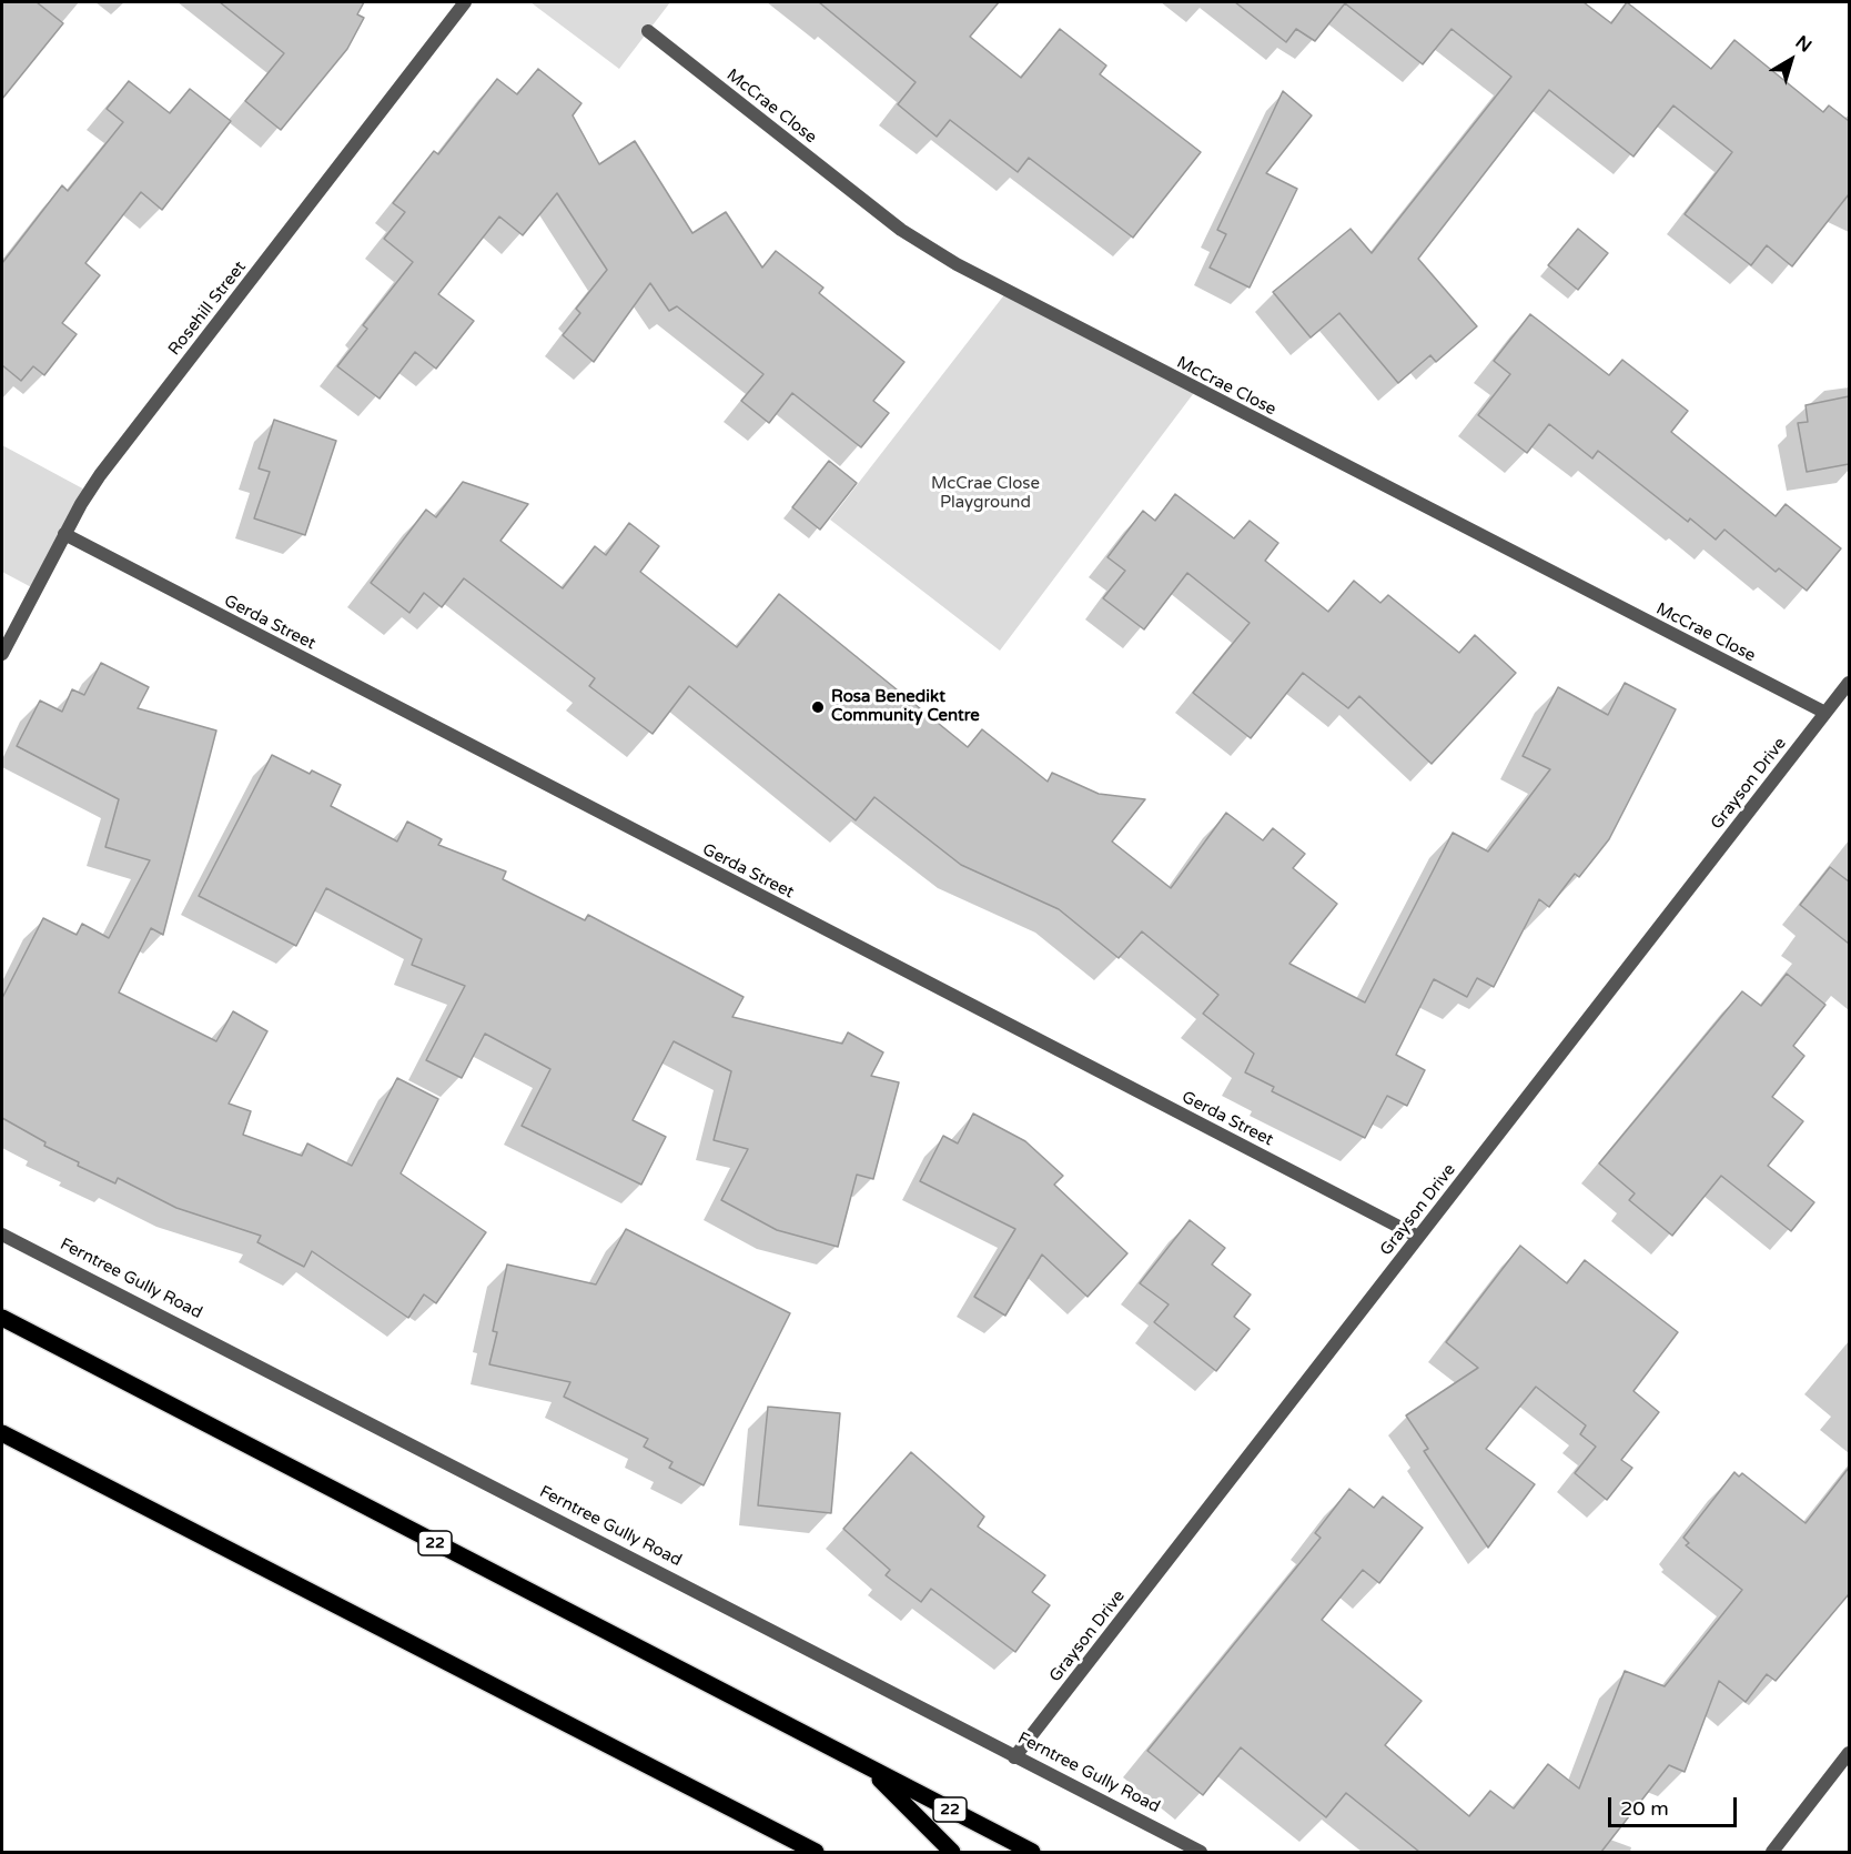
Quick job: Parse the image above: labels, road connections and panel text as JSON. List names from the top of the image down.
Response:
{
  "streets": {
    "main road": ["22"],
    "street": [
      "McCrae Close",
      "Rosehill Street",
      "Gerda Street",
      "Grayson Drive",
      "Ferntree Gully Road"
    ]
  },
  "crossings": [
    ["McCrae Close", "Grayson Drive"],
    ["Rosehill Street", "Gerda Street"],
    ["Gerda Street", "Grayson Drive"],
    ["Grayson Drive", "Ferntree Gully Road"]
  ],
  "parks": ["McCrae Close Playground"],
  "places": ["Rosa Benedikt Community Centre"],
  "scale_bar": "20 m",
  "north": "top right"
}
